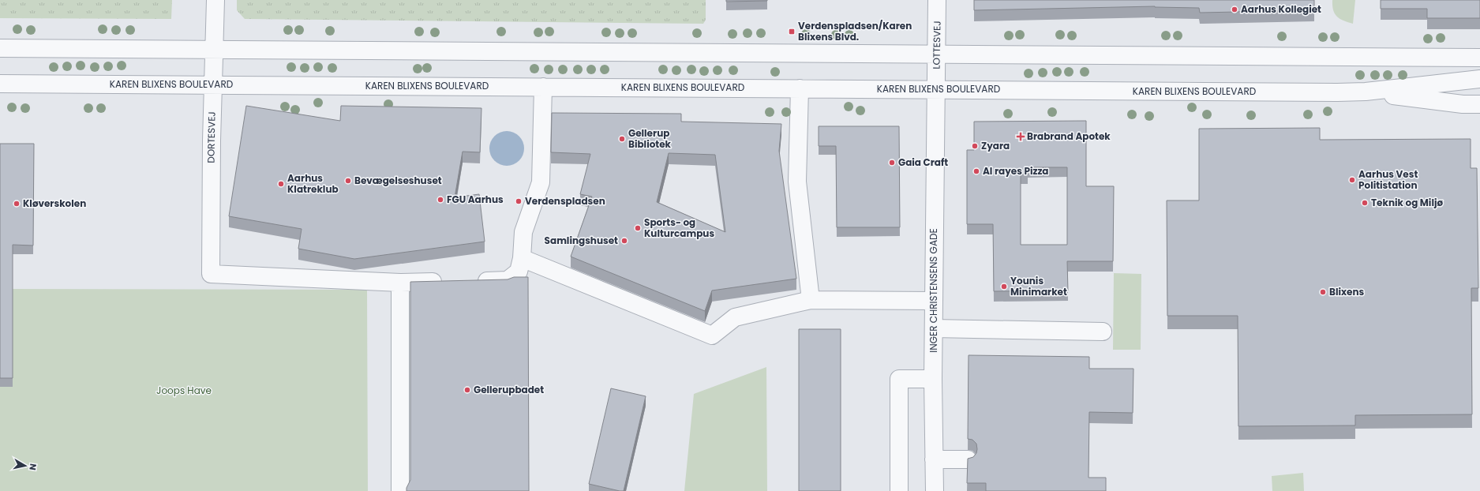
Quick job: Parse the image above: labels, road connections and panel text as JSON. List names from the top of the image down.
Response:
{
  "streets": {
    "street": [
      "LOTTESVEJ",
      "KAREN BLIXENS BOULEVARD",
      "DORTESVEJ",
      "INGER CHRISTENSENS GADE"
    ]
  },
  "crossings": [
    ["LOTTESVEJ", "KAREN BLIXENS BOULEVARD"],
    ["LOTTESVEJ", "INGER CHRISTENSENS GADE"],
    ["KAREN BLIXENS BOULEVARD", "DORTESVEJ"],
    ["KAREN BLIXENS BOULEVARD", "INGER CHRISTENSENS GADE"]
  ],
  "parks": ["Joops Have"],
  "places": {
    "other": [
      "Aarhus Kollegiet",
      "Gellerup Bibliotek",
      "Zyara",
      "Gaia Craft",
      "Al rayes Pizza",
      "Aarhus Vest Politistation",
      "Bevægelseshuset",
      "Aarhus Klatreklub",
      "FGU Aarhus",
      "Verdenspladsen",
      "Teknik og Miljø",
      "Kløverskolen",
      "Sports- og Kulturcampus",
      "Samlingshuset",
      "Younis Minimarket",
      "Blixens",
      "Gellerupbadet"
    ],
    "transit": ["Verdenspladsen/Karen Blixens Blvd."],
    "health": ["Brabrand Apotek"]
  },
  "north": "right"
}
